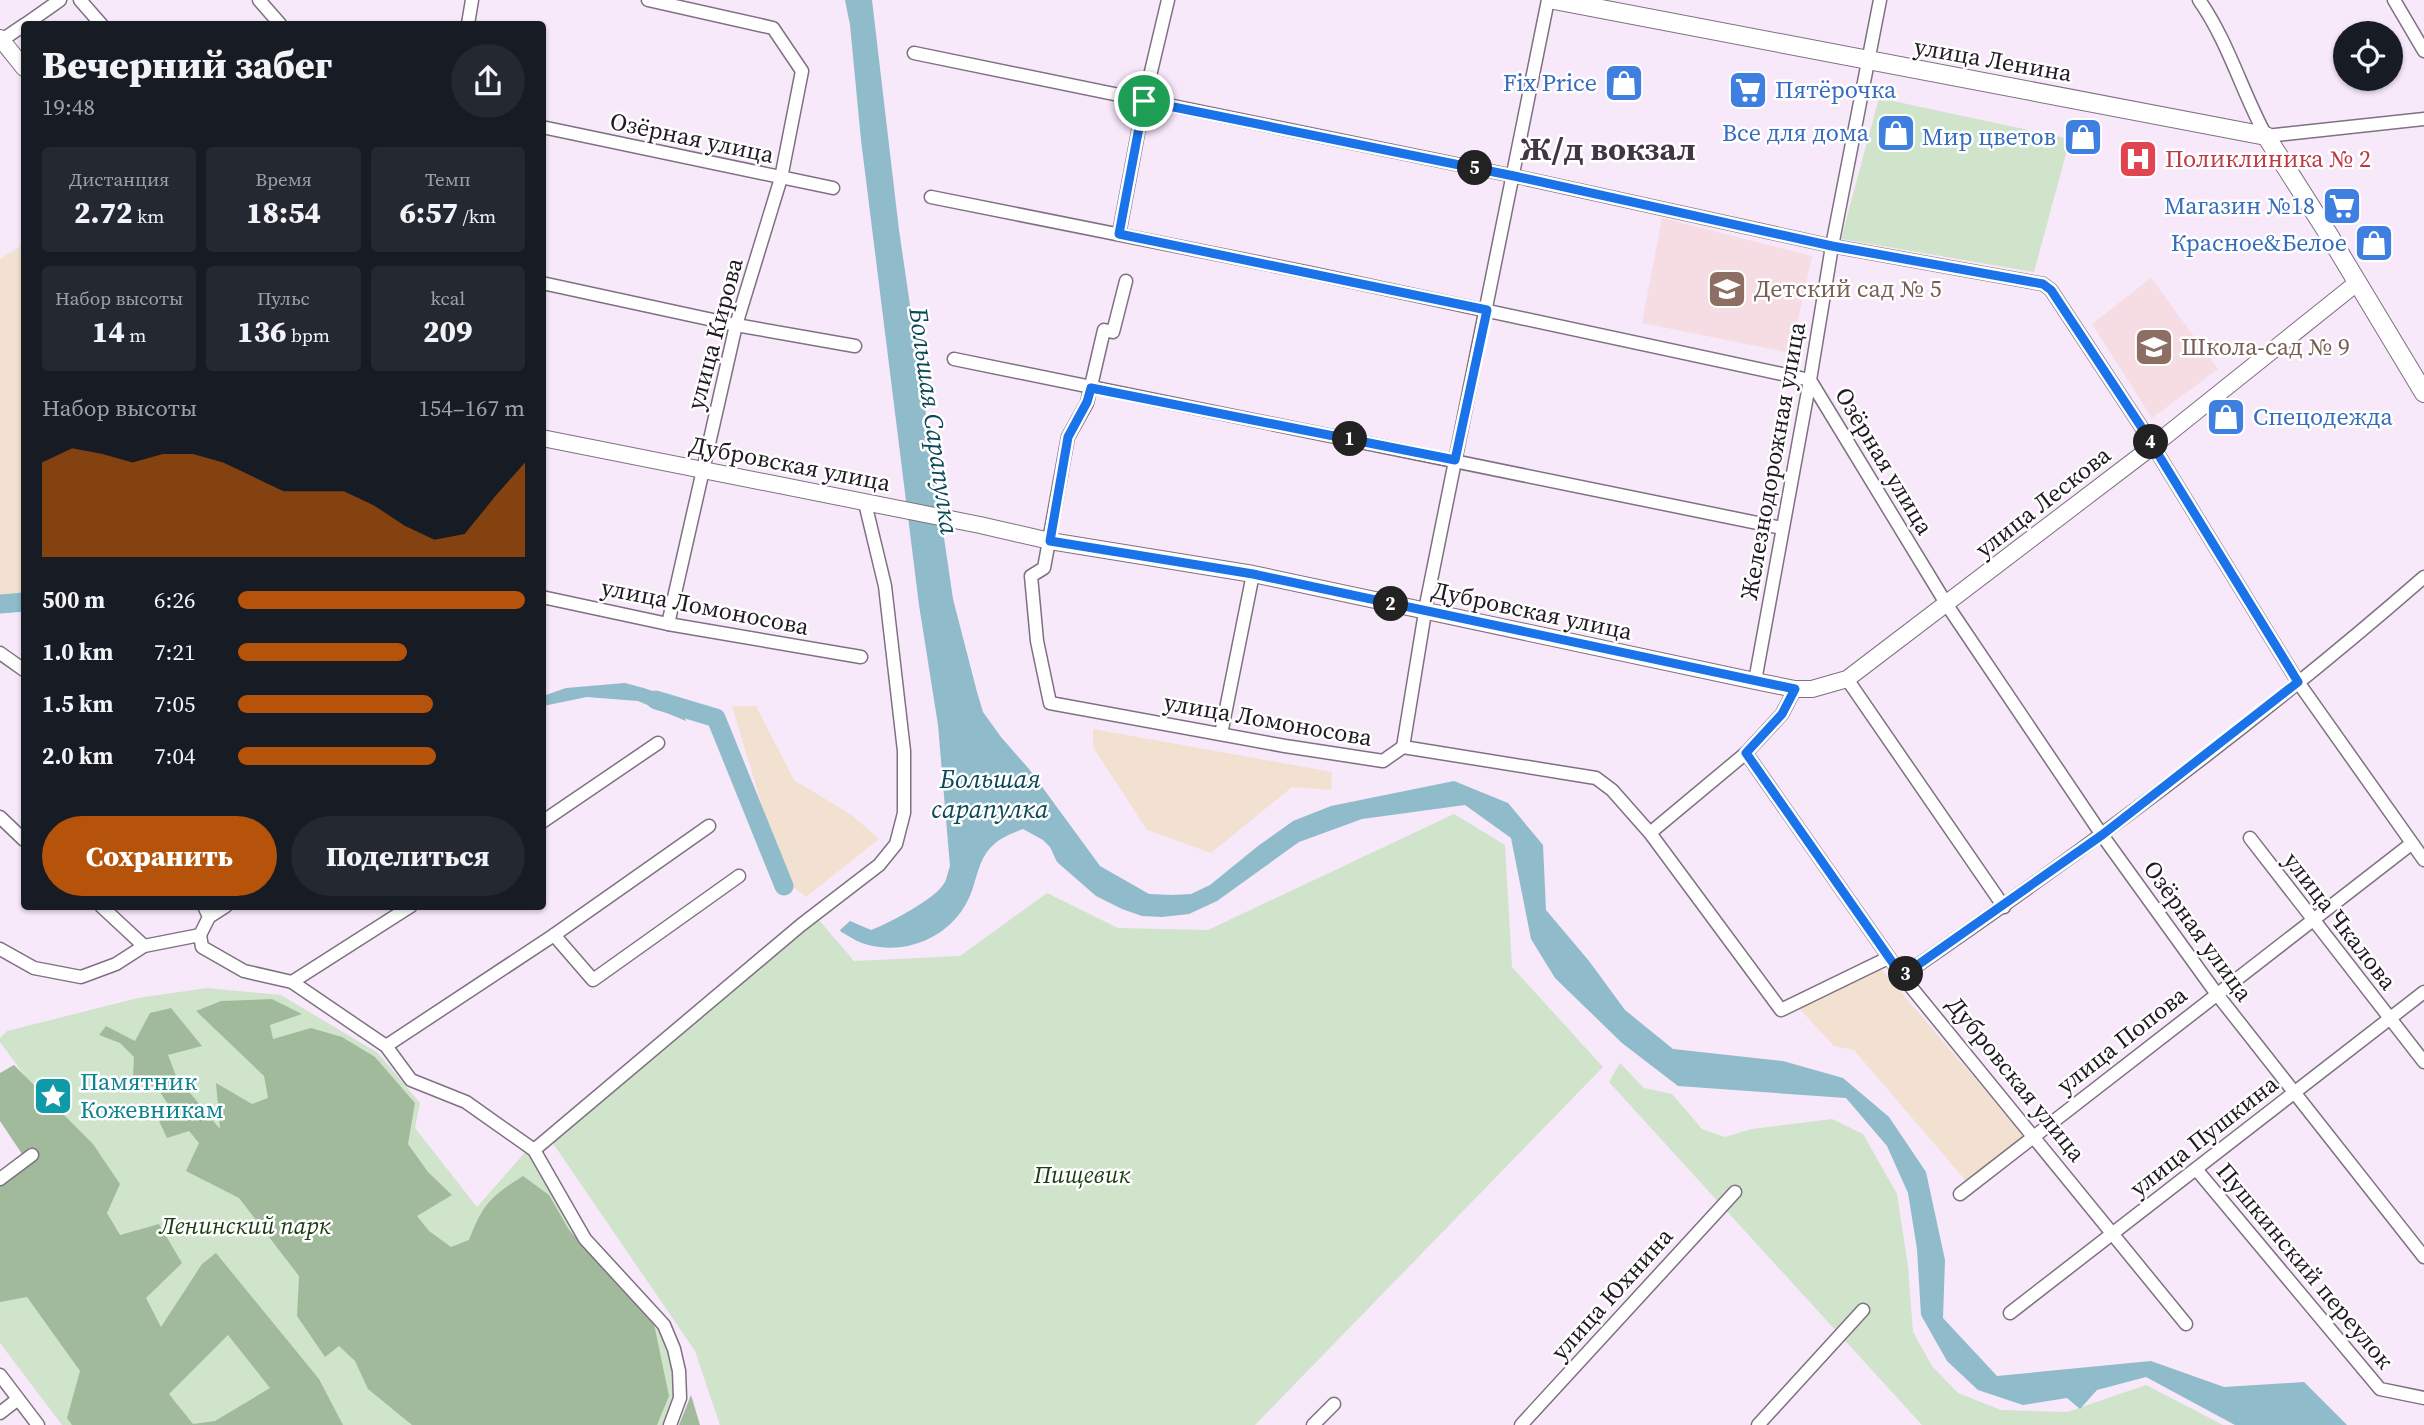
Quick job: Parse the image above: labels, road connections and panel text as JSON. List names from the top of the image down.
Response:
{
  "streets": {
    "main road": ["улица Ленина"],
    "street": [
      "Озёрная улица",
      "улица Кирова",
      "Железнодорожная улица",
      "Дубровская улица",
      "улица Лескова",
      "улица Ломоносова",
      "улица Чкалова",
      "улица Попова",
      "улица Пушкина",
      "Пушкинский переулок",
      "улица Юхнина"
    ]
  },
  "crossings": [
    ["улица Ленина", "Железнодорожная улица"],
    ["Озёрная улица", "улица Кирова"],
    ["Озёрная улица", "Железнодорожная улица"],
    ["Озёрная улица", "улица Лескова"],
    ["Озёрная улица", "улица Попова"],
    ["Озёрная улица", "улица Пушкина"],
    ["улица Кирова", "Дубровская улица"],
    ["улица Кирова", "улица Ломоносова"],
    ["Железнодорожная улица", "Дубровская улица"],
    ["Дубровская улица", "улица Лескова"],
    ["Дубровская улица", "улица Ломоносова"],
    ["Дубровская улица", "улица Попова"],
    ["Дубровская улица", "улица Пушкина"],
    ["улица Чкалова", "улица Попова"],
    ["улица Чкалова", "улица Пушкина"],
    ["улица Пушкина", "Пушкинский переулок"]
  ],
  "districts": ["Ж/д вокзал"],
  "water": ["Большая Сарапулка", "Большая сарапулка"],
  "parks": ["Пищевик", "Ленинский парк"],
  "places": {
    "shop": [
      "Fix Price",
      "Все для дома",
      "Мир цветов",
      "Красное&Белое",
      "Спецодежда"
    ],
    "supermarket": ["Пятёрочка", "Магазин №18"],
    "hospital": ["Поликлиника № 2"],
    "school or university": ["Детский сад № 5", "Школа-сад № 9"],
    "place": ["Памятник Кожевникам"]
  },
  "page": {
    "heading": ["Вечерний забег", "19:48"],
    "stats": [
      ["Дистанция", "2.72 km"],
      ["Время", "18:54"],
      ["Темп", "6:57 /km"],
      ["Набор высоты", "14 m"],
      ["Пульс", "136 bpm"],
      ["kcal", "209"]
    ],
    "pins": [
      "5",
      "1",
      "4",
      "2",
      "3"
    ],
    "chart": ["Набор высоты", "154–167 m"],
    "list": [
      {
        "name": "500 m",
        "note": "6:26"
      },
      {
        "name": "1.0 km",
        "note": "7:21"
      },
      {
        "name": "1.5 km",
        "note": "7:05"
      },
      {
        "name": "2.0 km",
        "note": "7:04"
      }
    ],
    "buttons": ["Сохранить", "Поделиться"]
  }
}
